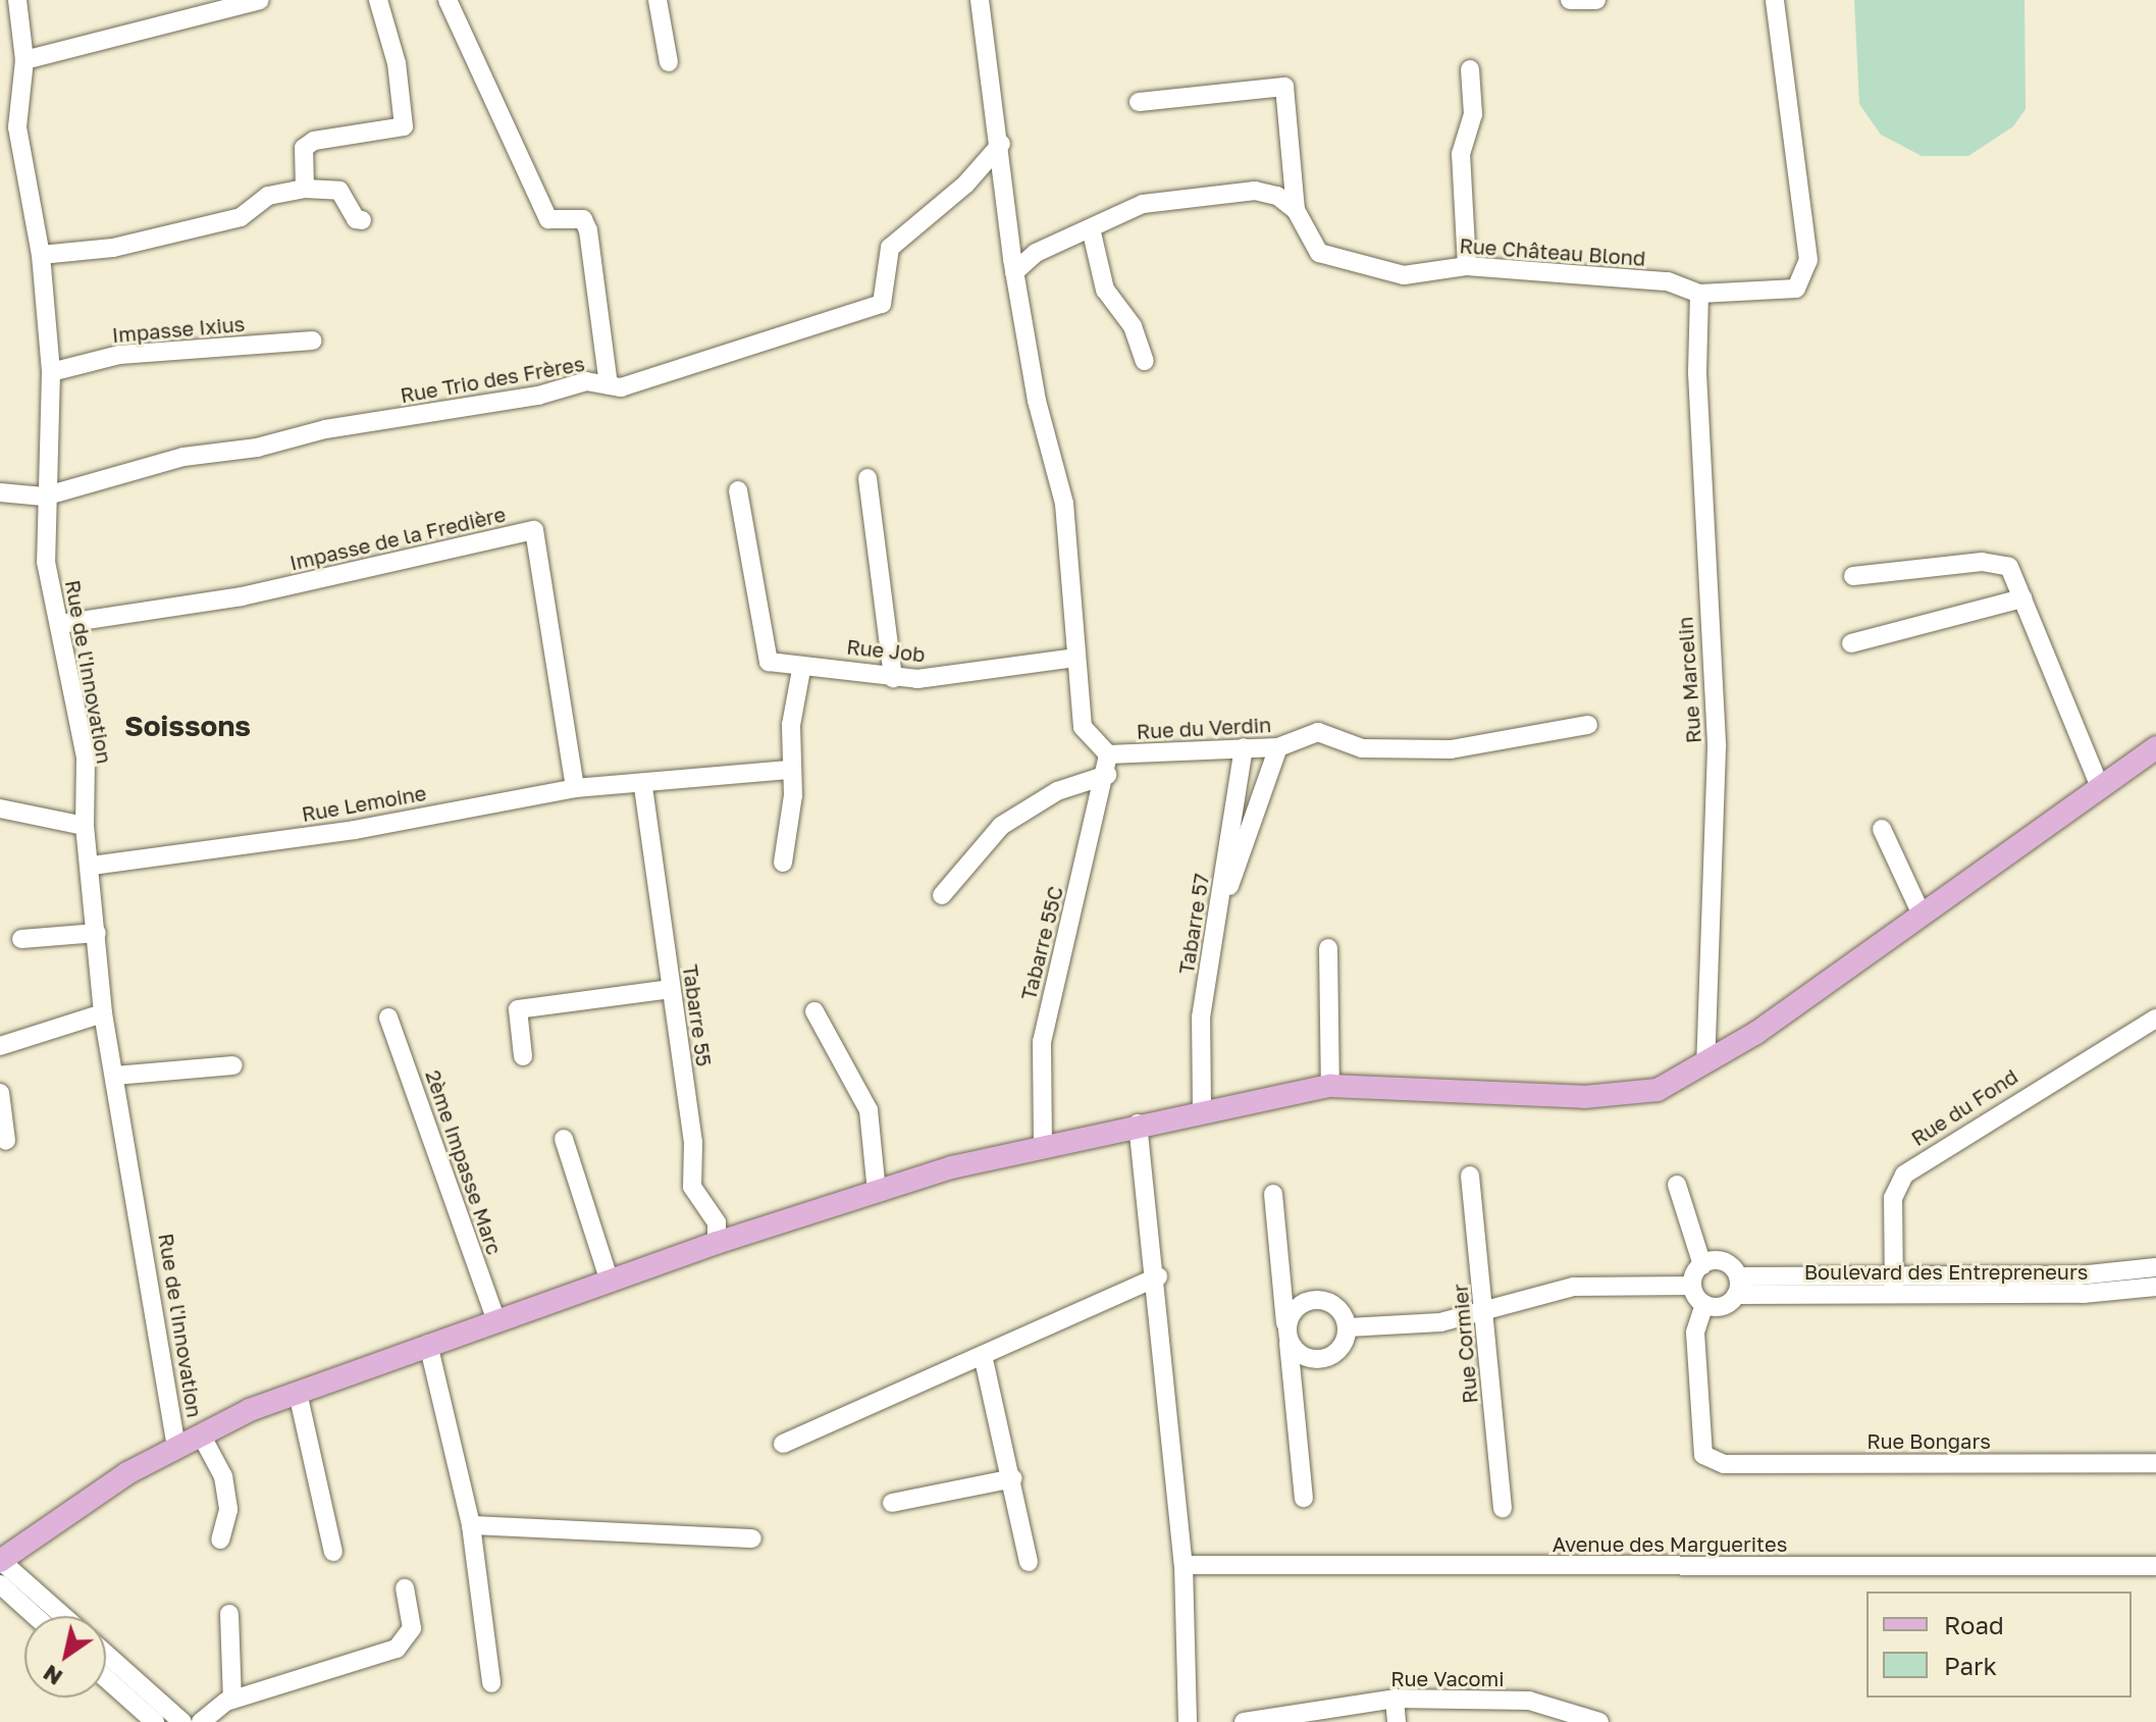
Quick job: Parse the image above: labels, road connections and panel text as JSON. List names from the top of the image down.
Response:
{
  "streets": {
    "street": [
      "Rue Château Blond",
      "Impasse Ixius",
      "Rue Trio des Frères",
      "Impasse de la Fredière",
      "Rue Job",
      "Rue de l'Innovation",
      "Rue Marcelin",
      "Rue du Verdin",
      "Rue Lemoine",
      "Tabarre 57",
      "Tabarre 55C",
      "Tabarre 55",
      "Rue du Fond",
      "2ème Impasse Marc",
      "Boulevard des Entrepreneurs",
      "Rue Cormier",
      "Rue Bongars",
      "Avenue des Marguerites",
      "Rue Vacomi"
    ]
  },
  "crossings": [
    ["Rue Château Blond", "Rue Marcelin"],
    ["Impasse Ixius", "Rue de l'Innovation"],
    ["Rue Trio des Frères", "Rue de l'Innovation"],
    ["Impasse de la Fredière", "Rue de l'Innovation"],
    ["Impasse de la Fredière", "Rue Lemoine"],
    ["Rue de l'Innovation", "Rue Lemoine"],
    ["Rue du Verdin", "Tabarre 57"],
    ["Rue du Verdin", "Tabarre 55C"],
    ["Rue Lemoine", "Tabarre 55"],
    ["Rue du Fond", "Boulevard des Entrepreneurs"],
    ["Boulevard des Entrepreneurs", "Rue Bongars"]
  ],
  "districts": ["Soissons"],
  "legend": ["Road", "Park"],
  "north": "bottom left"
}
